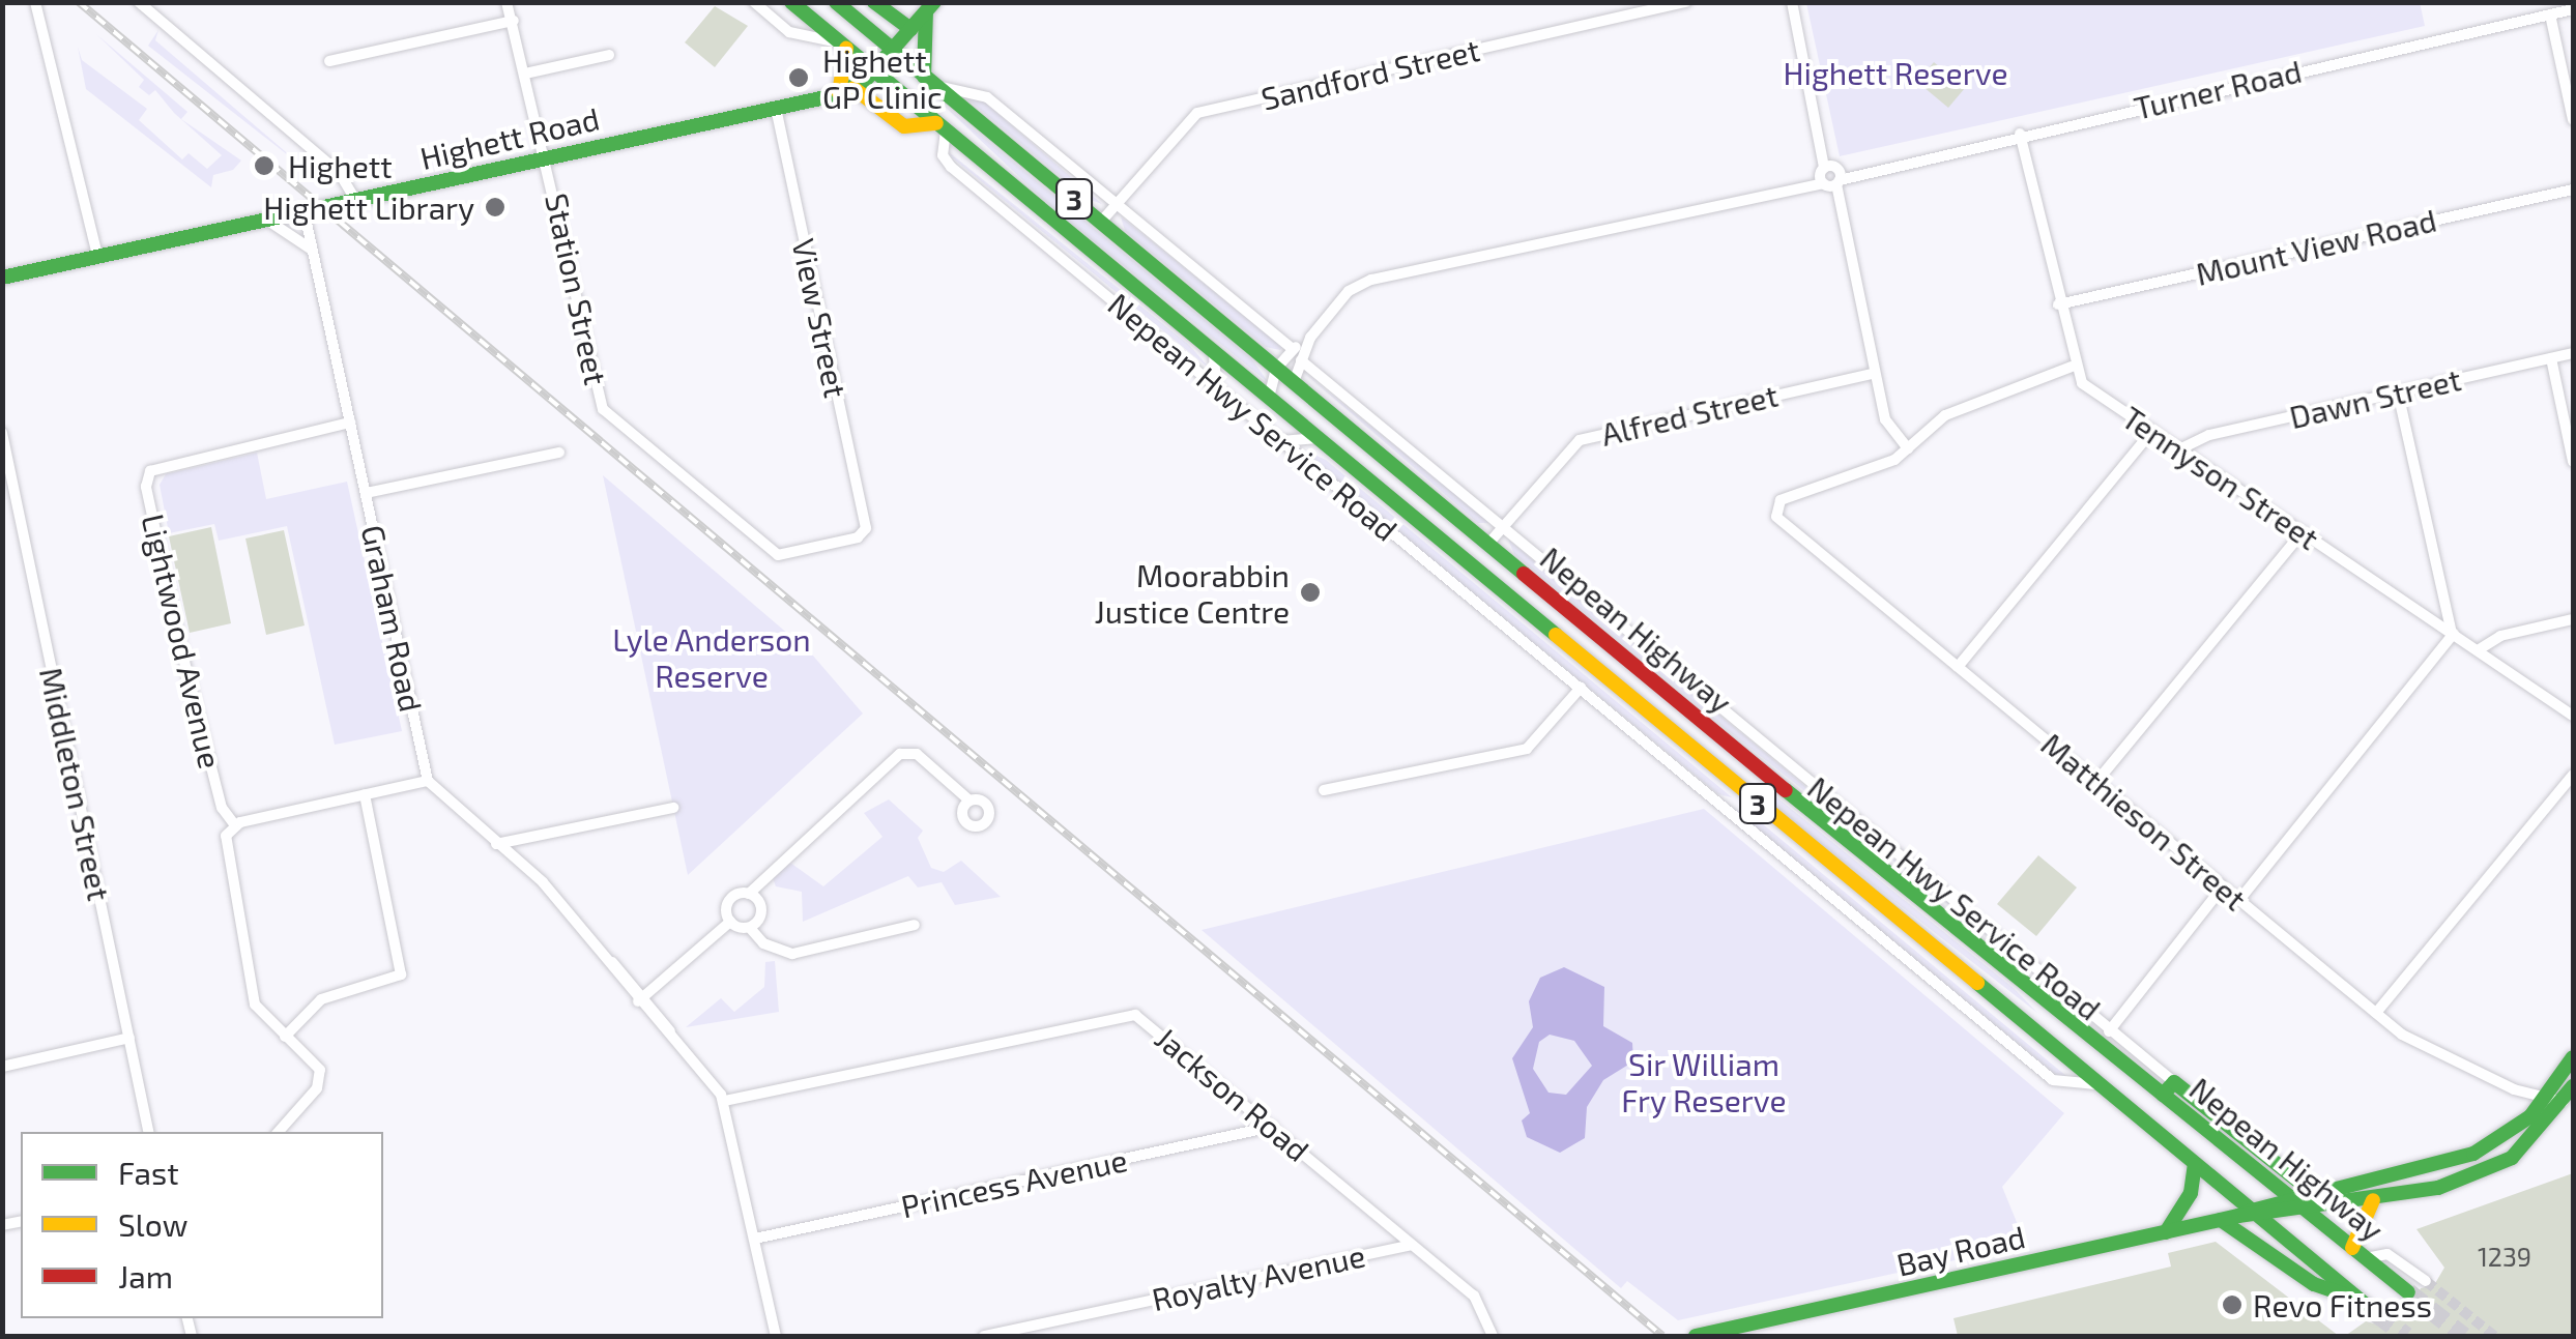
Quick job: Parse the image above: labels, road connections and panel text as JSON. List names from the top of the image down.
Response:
{
  "streets": {
    "main road": [
      "Highett Road",
      "3",
      "Nepean Highway",
      "Bay Road"
    ],
    "street": [
      "Sandford Street",
      "Turner Road",
      "Mount View Road",
      "Station Street",
      "View Street",
      "Dawn Street",
      "Alfred Street",
      "Nepean Hwy Service Road",
      "Tennyson Street",
      "Graham Road",
      "Lightwood Avenue",
      "Middleton Street",
      "Matthieson Street",
      "Jackson Road",
      "Princess Avenue",
      "Royalty Avenue"
    ]
  },
  "crossings": [
    ["Sandford Street", "Nepean Highway"],
    ["Turner Road", "Nepean Hwy Service Road"],
    ["Turner Road", "Nepean Highway"],
    ["Highett Road", "Station Street"],
    ["Highett Road", "View Street"],
    ["Highett Road", "Graham Road"],
    ["Highett Road", "Nepean Highway"],
    ["Station Street", "View Street"],
    ["Dawn Street", "Tennyson Street"],
    ["Alfred Street", "Nepean Hwy Service Road"],
    ["Alfred Street", "Nepean Highway"],
    ["Nepean Hwy Service Road", "Nepean Highway"],
    ["Graham Road", "Lightwood Avenue"],
    ["Nepean Highway", "Bay Road"],
    ["Matthieson Street", "Bay Road"],
    ["Jackson Road", "Princess Avenue"],
    ["Jackson Road", "Royalty Avenue"]
  ],
  "parks": ["Highett Reserve", "Lyle Anderson Reserve", "Sir William Fry Reserve"],
  "places": [
    "Highett GP Clinic",
    "Highett",
    "Highett Library",
    "Moorabbin Justice Centre",
    "Revo Fitness"
  ],
  "house_numbers": ["1239"],
  "legend": ["Fast", "Slow", "Jam"]
}
